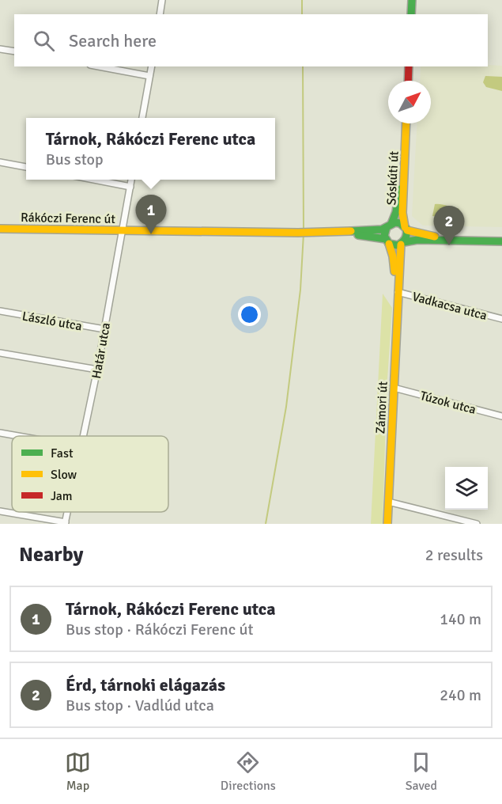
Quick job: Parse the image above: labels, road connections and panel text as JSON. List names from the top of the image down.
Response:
{
  "streets": {
    "main road": ["Sóskúti út", "Rákóczi Ferenc út", "Zámori út"],
    "street": [
      "Vadkacsa utca",
      "László utca",
      "Határ utca",
      "Túzok utca"
    ]
  },
  "crossings": [
    ["Sóskúti út", "Zámori út"],
    ["Rákóczi Ferenc út", "Határ utca"],
    ["Vadkacsa utca", "Zámori út"],
    ["László utca", "Határ utca"],
    ["Túzok utca", "Zámori út"]
  ],
  "legend": ["Fast", "Slow", "Jam"],
  "north": "top right",
  "page": {
    "search": "Search here",
    "popup": ["Tárnok, Rákóczi Ferenc utca", "Bus stop"],
    "pins": ["1", "2"],
    "heading": ["Nearby", "2 results"],
    "list": [
      {
        "mark": "1",
        "name": "Tárnok, Rákóczi Ferenc utca",
        "note": "Bus stop · Rákóczi Ferenc út",
        "value": "140 m"
      },
      {
        "mark": "2",
        "name": "Érd, tárnoki elágazás",
        "note": "Bus stop · Vadlúd utca",
        "value": "240 m"
      }
    ],
    "nav": ["Map", "Directions", "Saved"]
  }
}
